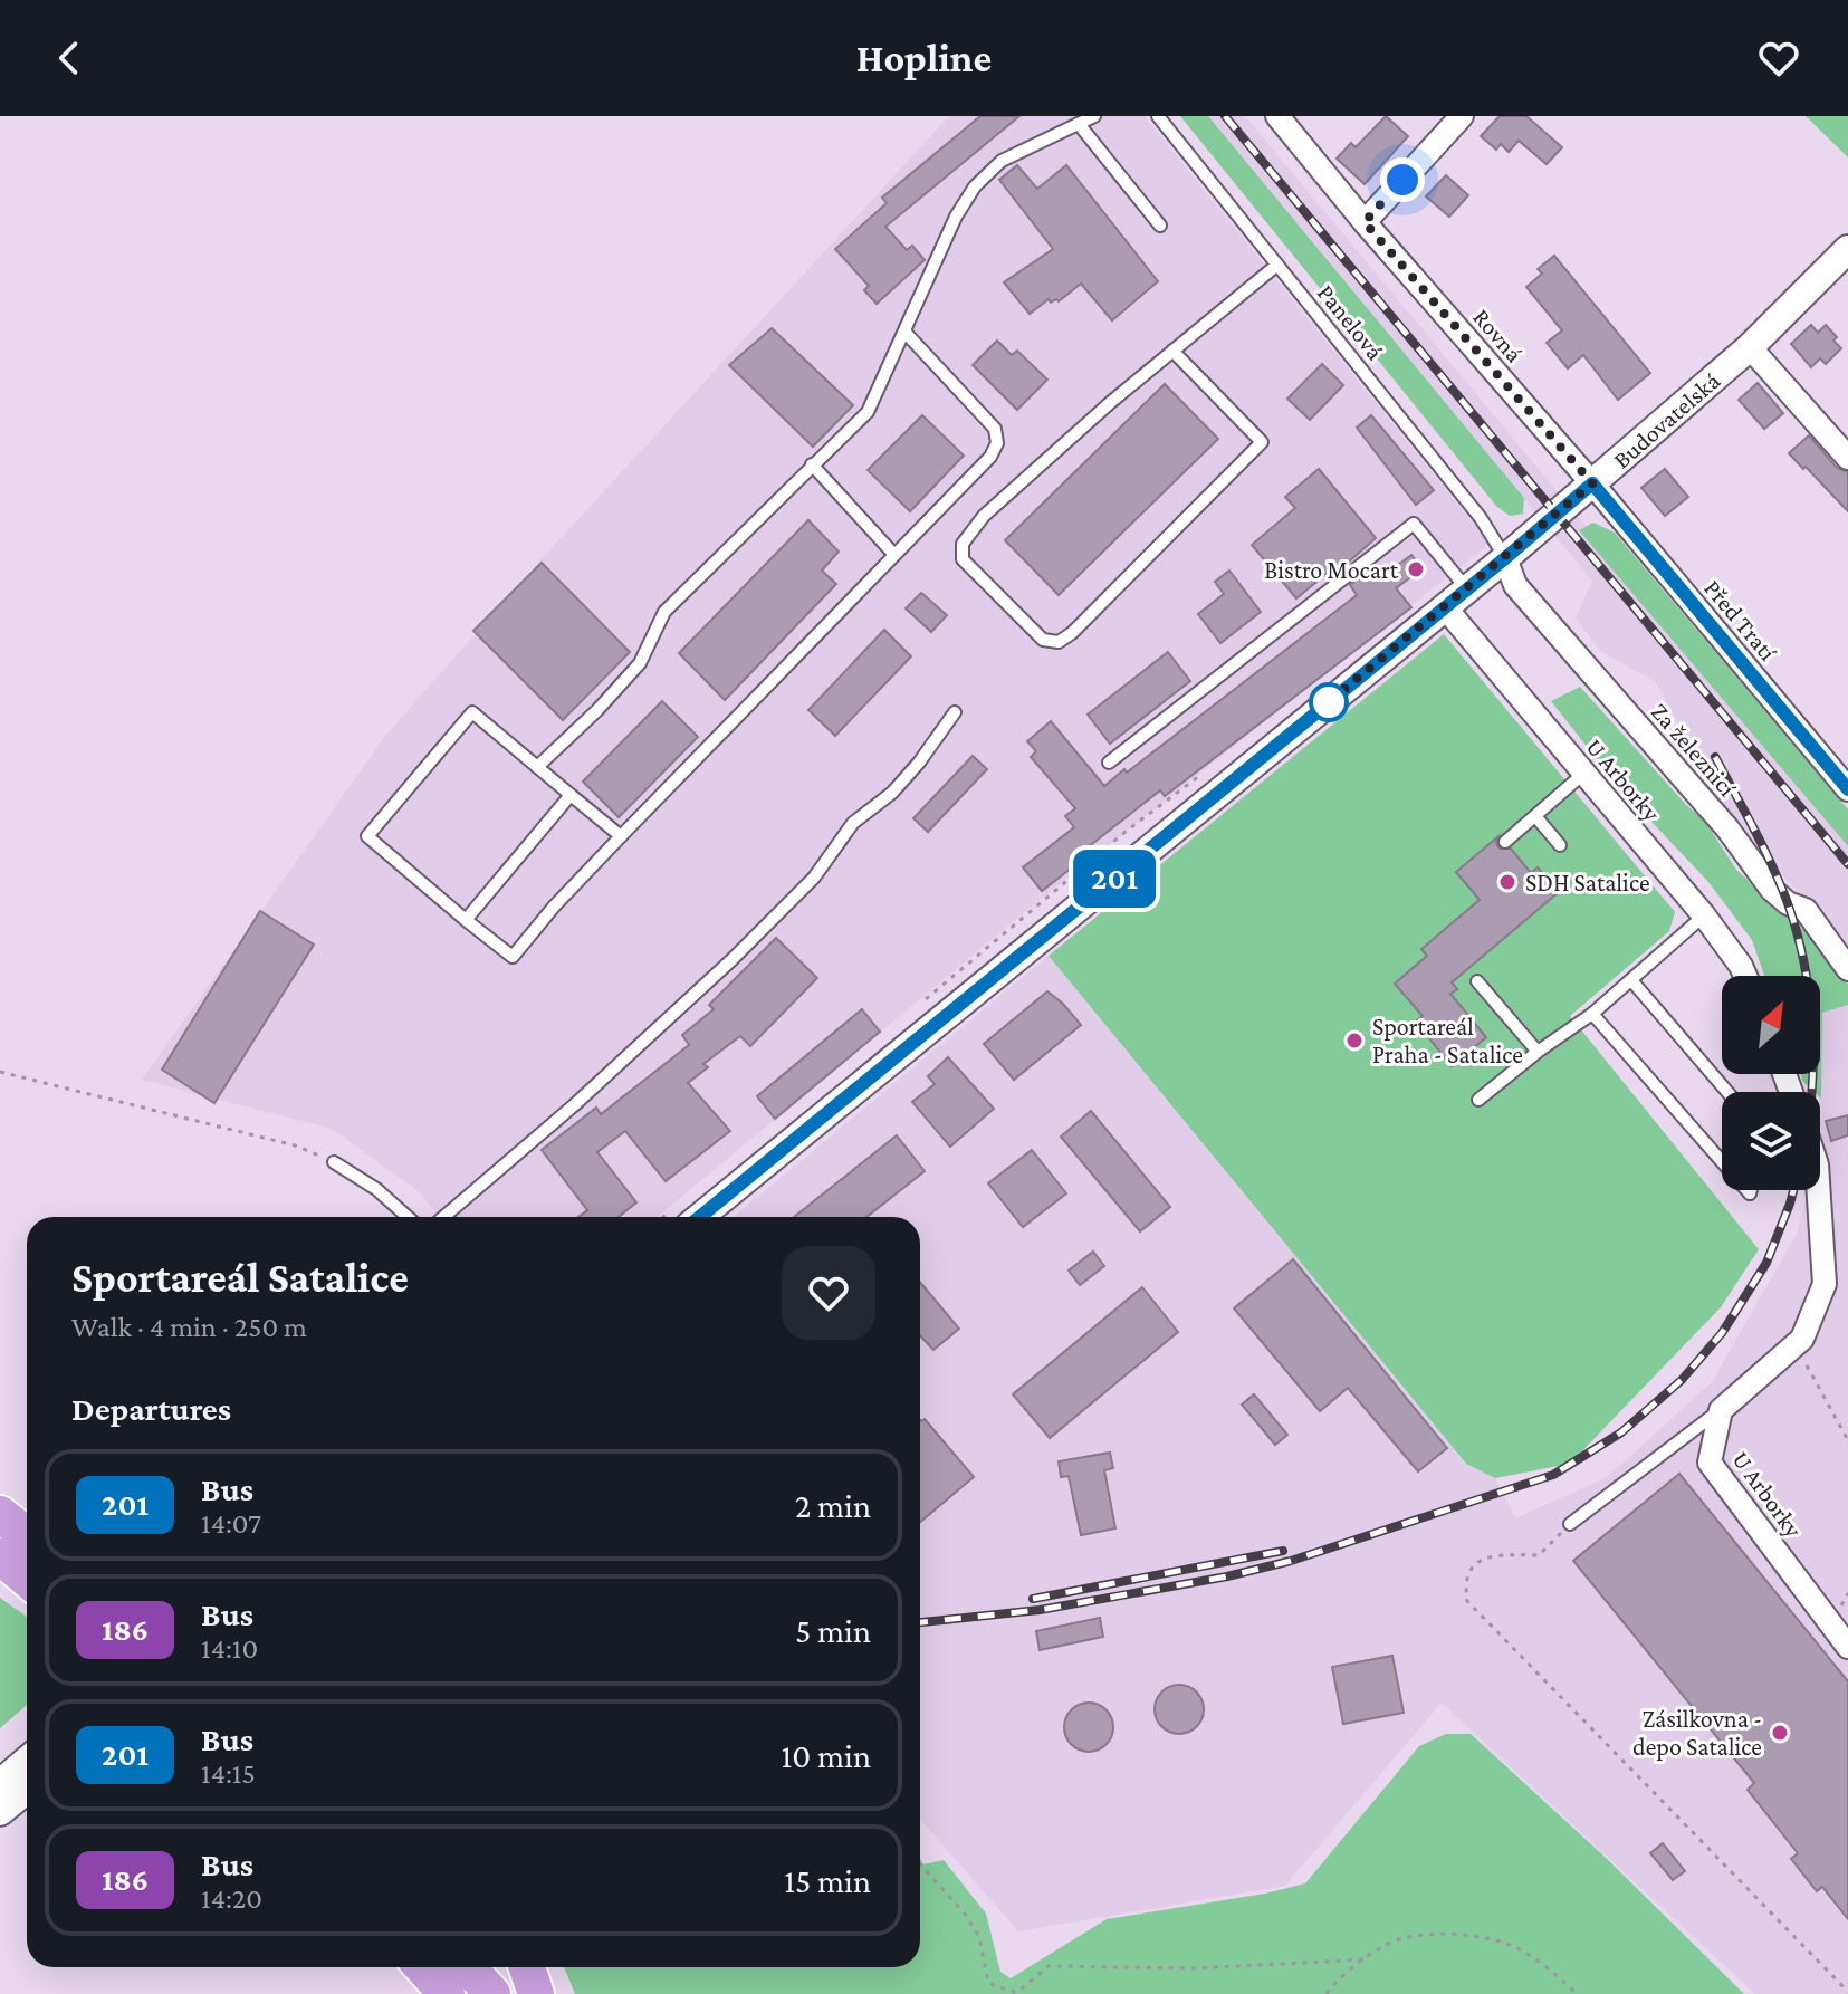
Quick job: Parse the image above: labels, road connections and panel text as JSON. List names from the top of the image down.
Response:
{
  "streets": {
    "street": [
      "Rovná",
      "Budovatelská",
      "Před Tratí",
      "Za železnicí",
      "U Arborky"
    ],
    "lane": ["Panelová"]
  },
  "crossings": [
    ["Panelová", "Budovatelská"],
    ["Panelová", "Za železnicí"],
    ["Rovná", "Budovatelská"],
    ["Rovná", "Před Tratí"],
    ["Budovatelská", "Před Tratí"],
    ["Budovatelská", "Za železnicí"],
    ["Budovatelská", "U Arborky"]
  ],
  "places": [
    "Bistro Mocart",
    "SDH Satalice",
    "Sportareál Praha - Satalice",
    "Zásilkovna - depo Satalice"
  ],
  "lines": ["bus line 201"],
  "north": "top right",
  "page": {
    "header": "Hopline",
    "on_map": "201",
    "heading": [
      ["Sportareál Satalice", "Walk · 4 min · 250 m"],
      "Departures"
    ],
    "list": [
      {
        "mark": "201",
        "name": "Bus",
        "note": "14:07",
        "value": "2 min"
      },
      {
        "mark": "186",
        "name": "Bus",
        "note": "14:10",
        "value": "5 min"
      },
      {
        "mark": "201",
        "name": "Bus",
        "note": "14:15",
        "value": "10 min"
      },
      {
        "mark": "186",
        "name": "Bus",
        "note": "14:20",
        "value": "15 min"
      }
    ]
  }
}
